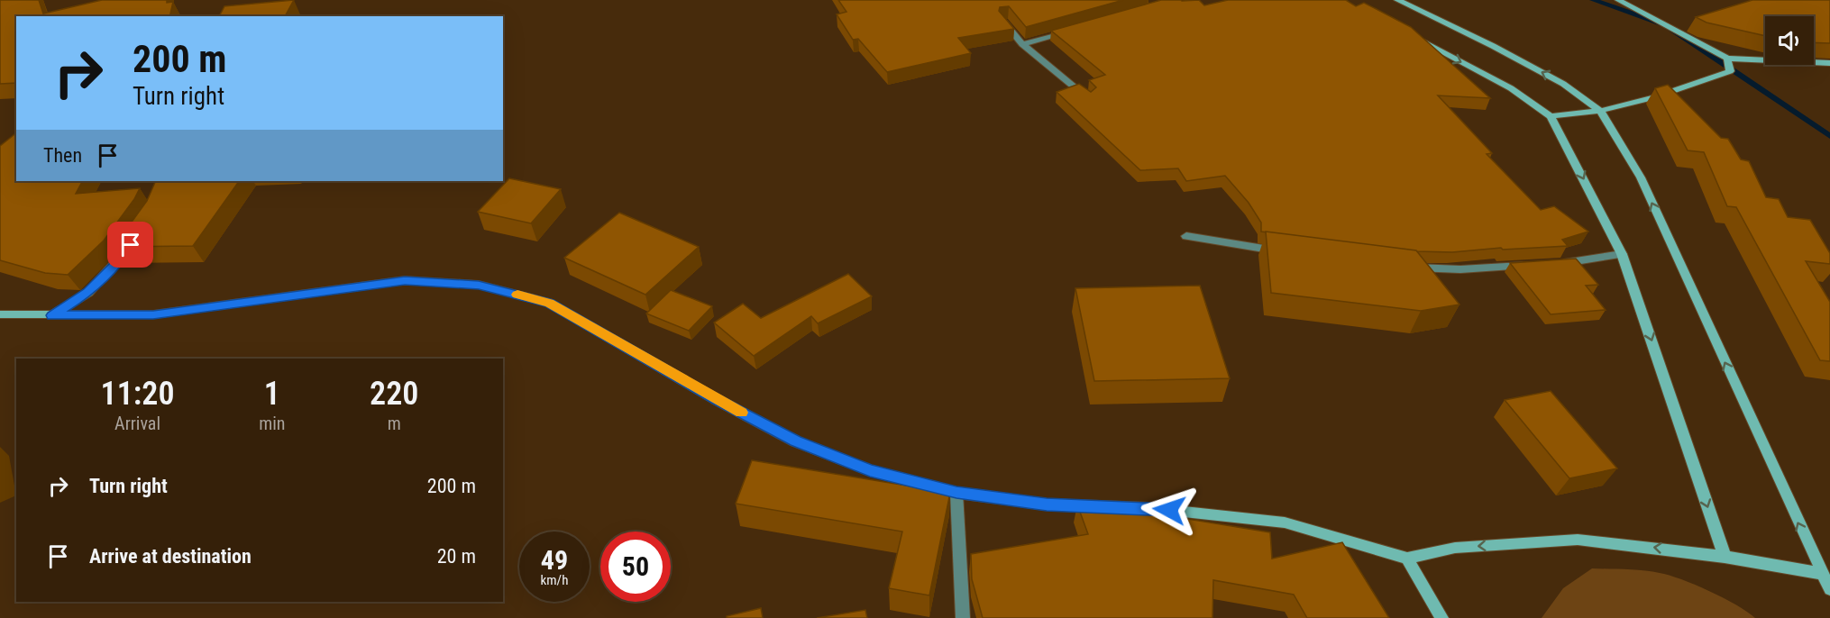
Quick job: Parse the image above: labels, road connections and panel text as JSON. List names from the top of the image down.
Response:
{
  "page": {
    "turn": ["200 m", "Turn right"],
    "then": "Then",
    "eta": [
      "11:20",
      "Arrival",
      "1",
      "min",
      "220",
      "m"
    ],
    "list": [
      {
        "name": "Turn right",
        "value": "200 m"
      },
      {
        "name": "Arrive at destination",
        "value": "20 m"
      }
    ],
    "speed": "49 km/h",
    "limit": "50"
  }
}
